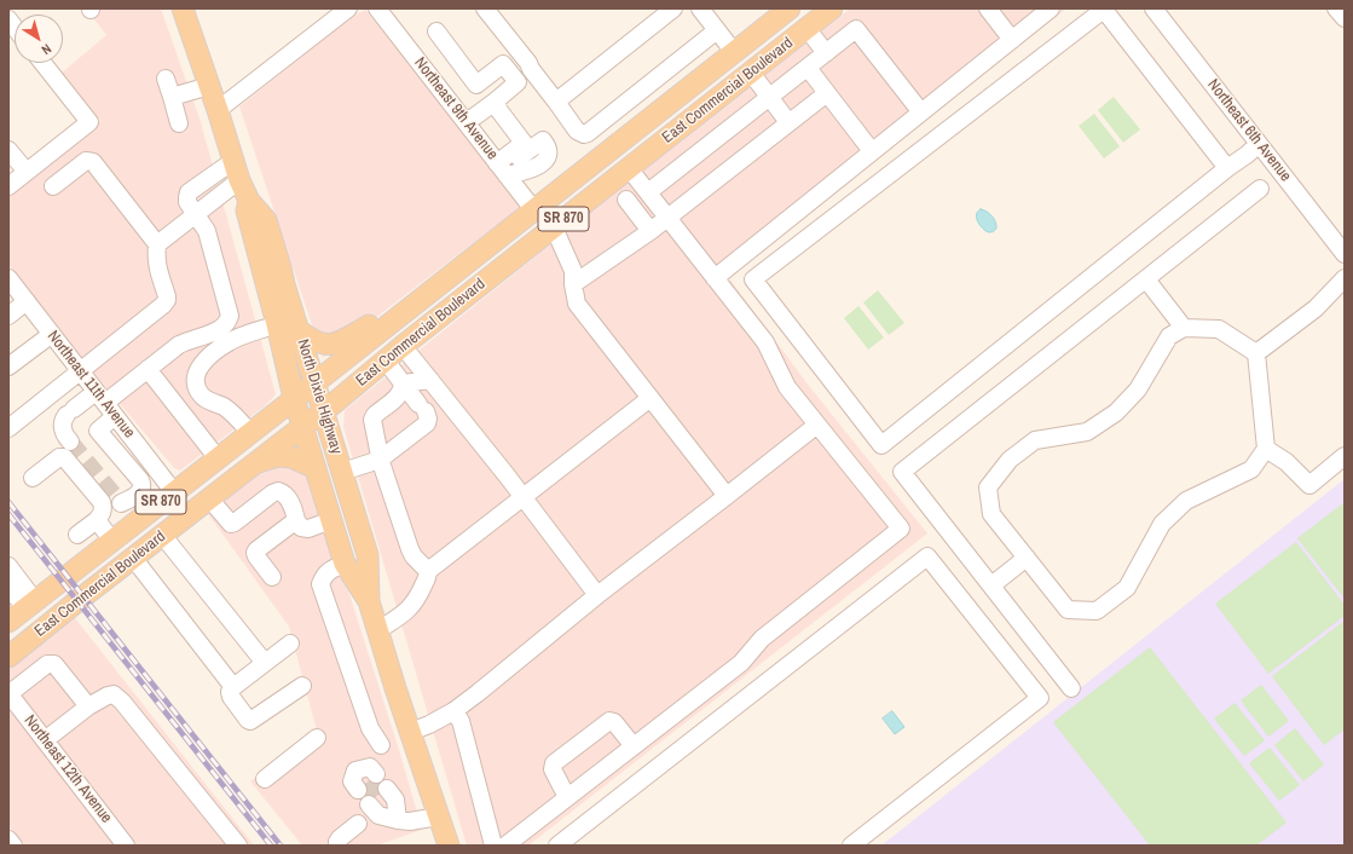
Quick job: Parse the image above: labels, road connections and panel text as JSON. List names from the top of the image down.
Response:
{
  "streets": {
    "main road": ["East Commercial Boulevard", "SR 870", "North Dixie Highway"],
    "street": [
      "Northeast 9th Avenue",
      "Northeast 6th Avenue",
      "Northeast 11th Avenue",
      "Northeast 12th Avenue"
    ]
  },
  "crossings": [
    ["East Commercial Boulevard", "Northeast 9th Avenue"],
    ["East Commercial Boulevard", "Northeast 11th Avenue"],
    ["East Commercial Boulevard", "North Dixie Highway"]
  ],
  "north": "bottom right"
}
